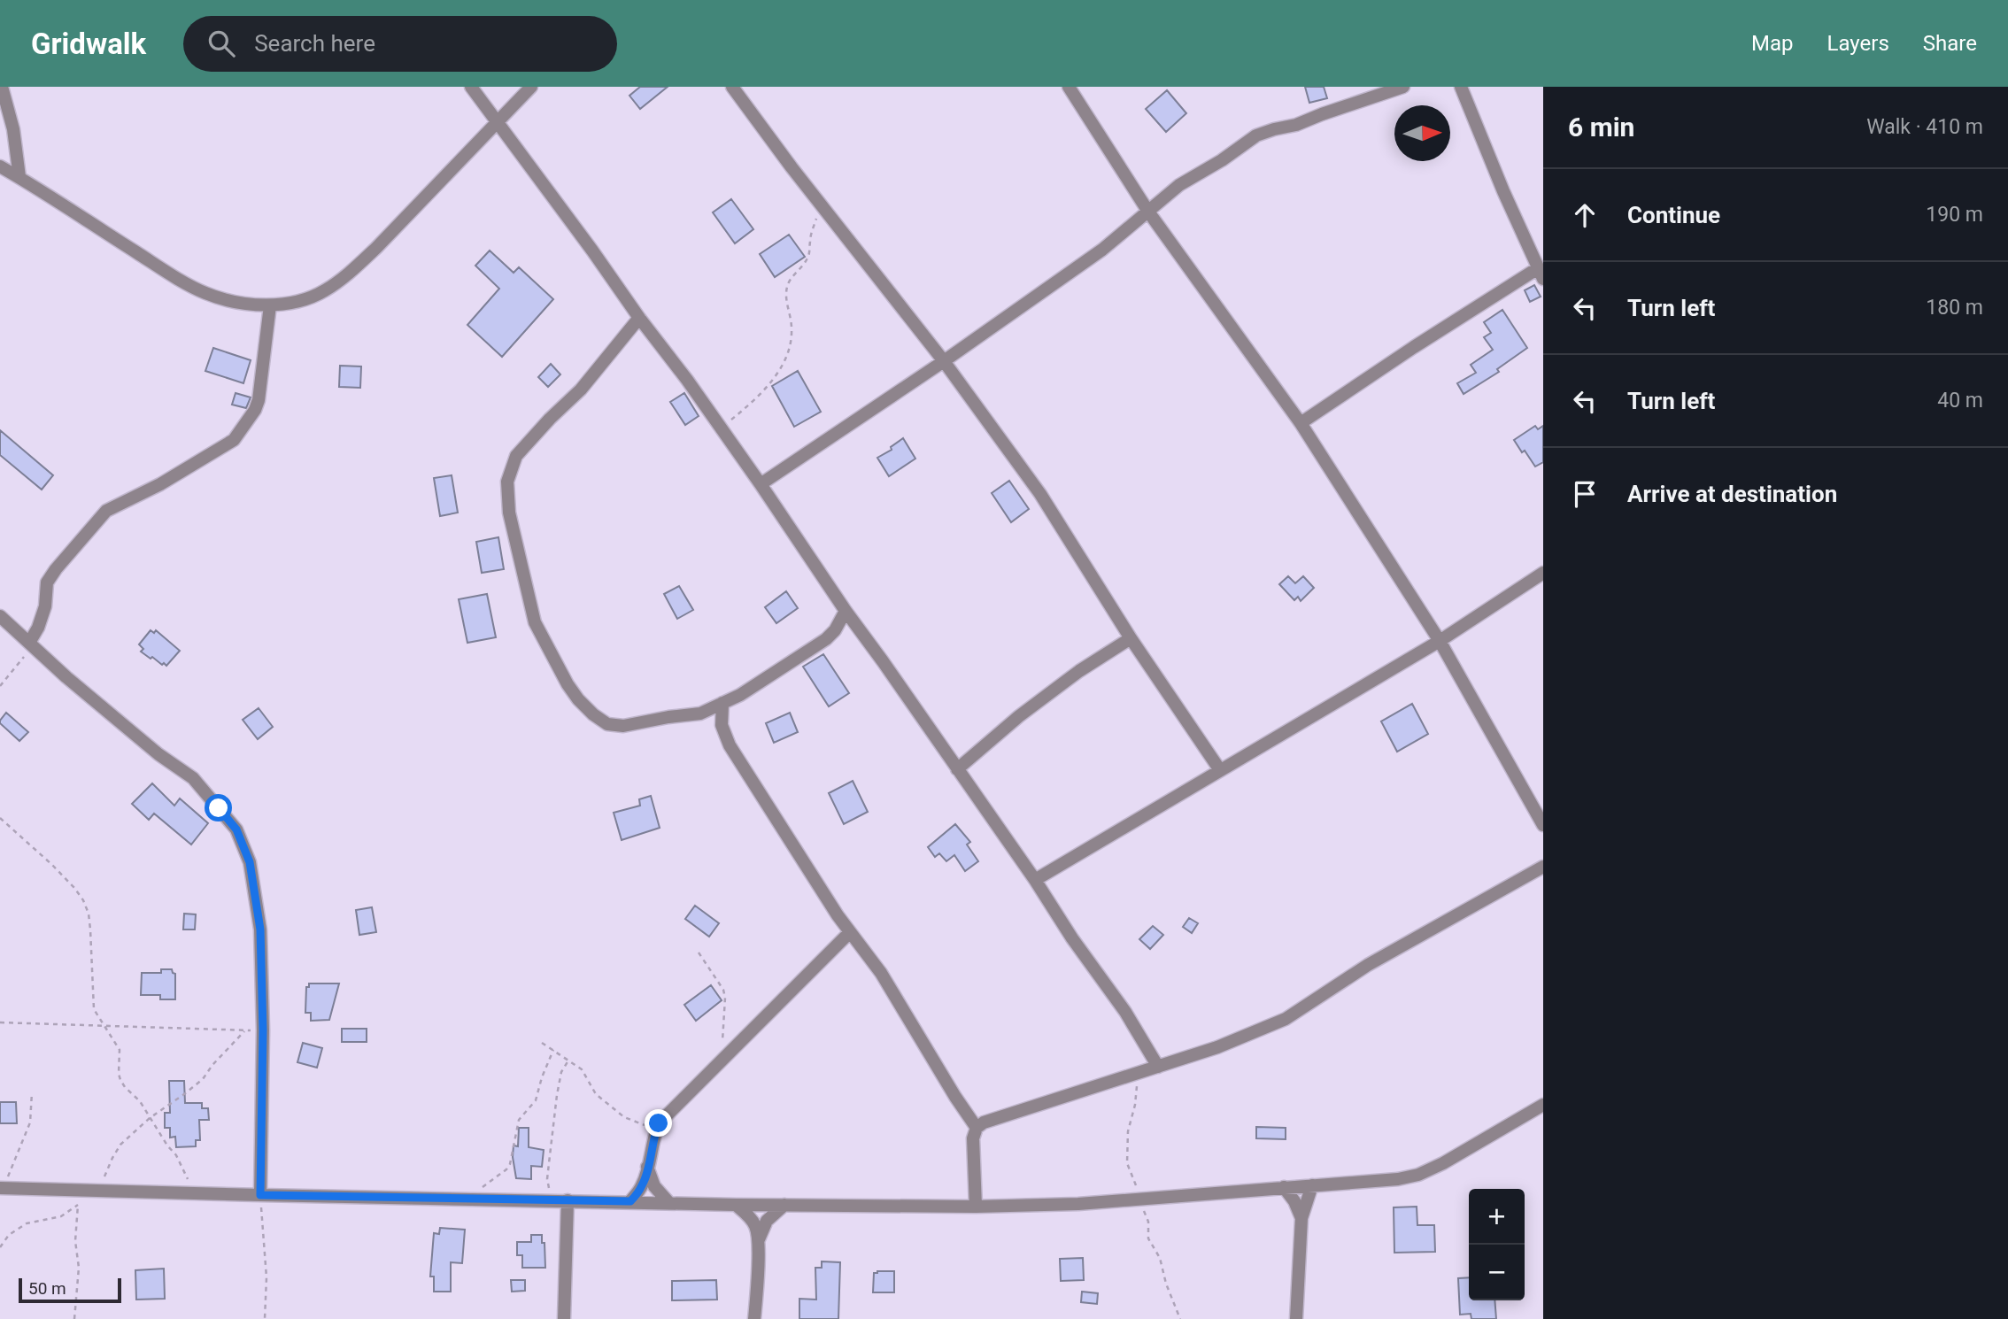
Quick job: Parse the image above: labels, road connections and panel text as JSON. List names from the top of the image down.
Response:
{
  "scale_bar": "50 m",
  "north": "right",
  "page": {
    "header": "Gridwalk",
    "search": "Search here",
    "nav": ["Map", "Layers", "Share"],
    "heading": ["6 min", "Walk · 410 m"],
    "list": [
      ["Continue", "190 m"],
      ["Turn left", "180 m"],
      ["Turn left", "40 m"],
      "Arrive at destination"
    ],
    "map_buttons": ["+", "−"],
    "scale": "50 m"
  }
}
